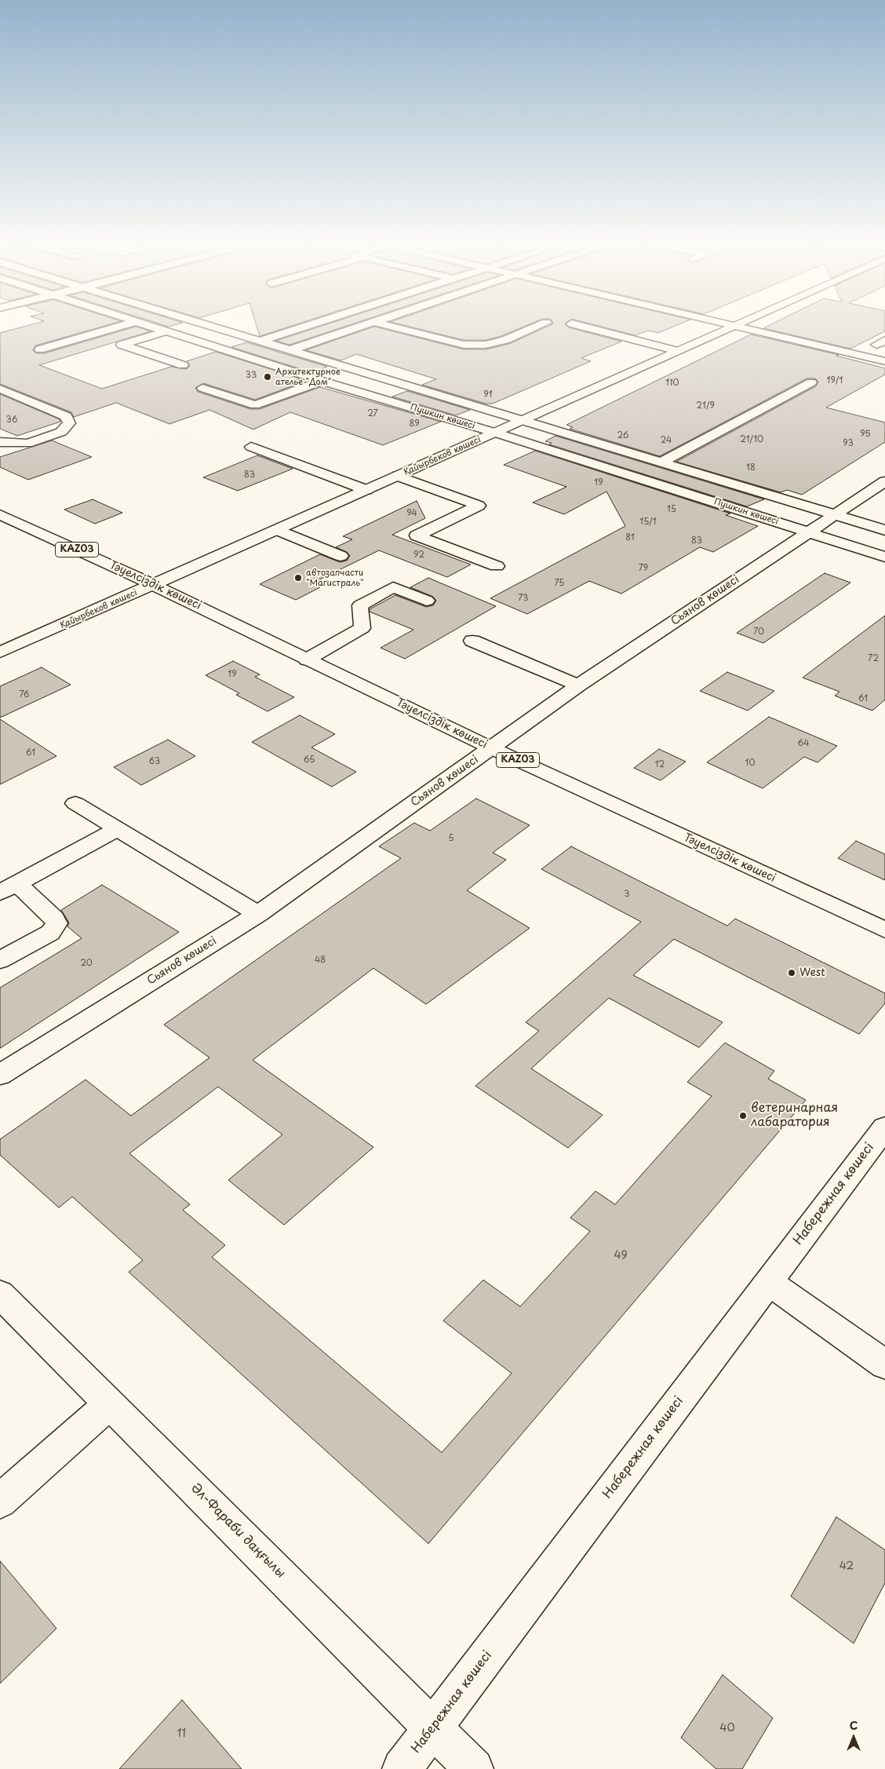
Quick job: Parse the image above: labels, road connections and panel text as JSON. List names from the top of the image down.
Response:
{
  "streets": {
    "street": [
      "Пушкин көшесі",
      "Қайырбеков көшесі",
      "KАZ03",
      "Тәуелсіздік көшесі",
      "Сьянов көшесі",
      "Набережная көшесі",
      "Әл-Фараби даңғылы"
    ]
  },
  "crossings": [
    ["Пушкин көшесі", "Қайырбеков көшесі"],
    ["Пушкин көшесі", "Сьянов көшесі"],
    ["Қайырбеков көшесі", "Тәуелсіздік көшесі"],
    ["Тәуелсіздік көшесі", "Сьянов көшесі"],
    ["Набережная көшесі", "Әл-Фараби даңғылы"]
  ],
  "places": [
    "Архитектурное ателье \"Дом\"",
    "автозапчасти \"Магистраль\"",
    "West",
    "ветеринарная лабаратория"
  ],
  "house_numbers": [
    "33",
    "19/1",
    "110",
    "91",
    "21/9",
    "27",
    "36",
    "89",
    "95",
    "26",
    "21/10",
    "24",
    "93",
    "18",
    "83",
    "19",
    "15",
    "94",
    "15/1",
    "81",
    "83",
    "92",
    "79",
    "75",
    "73",
    "70",
    "72",
    "19",
    "76",
    "61",
    "64",
    "61",
    "65",
    "63",
    "10",
    "12",
    "5",
    "3",
    "48",
    "20",
    "49",
    "42",
    "40",
    "11"
  ],
  "north": "top"
}
